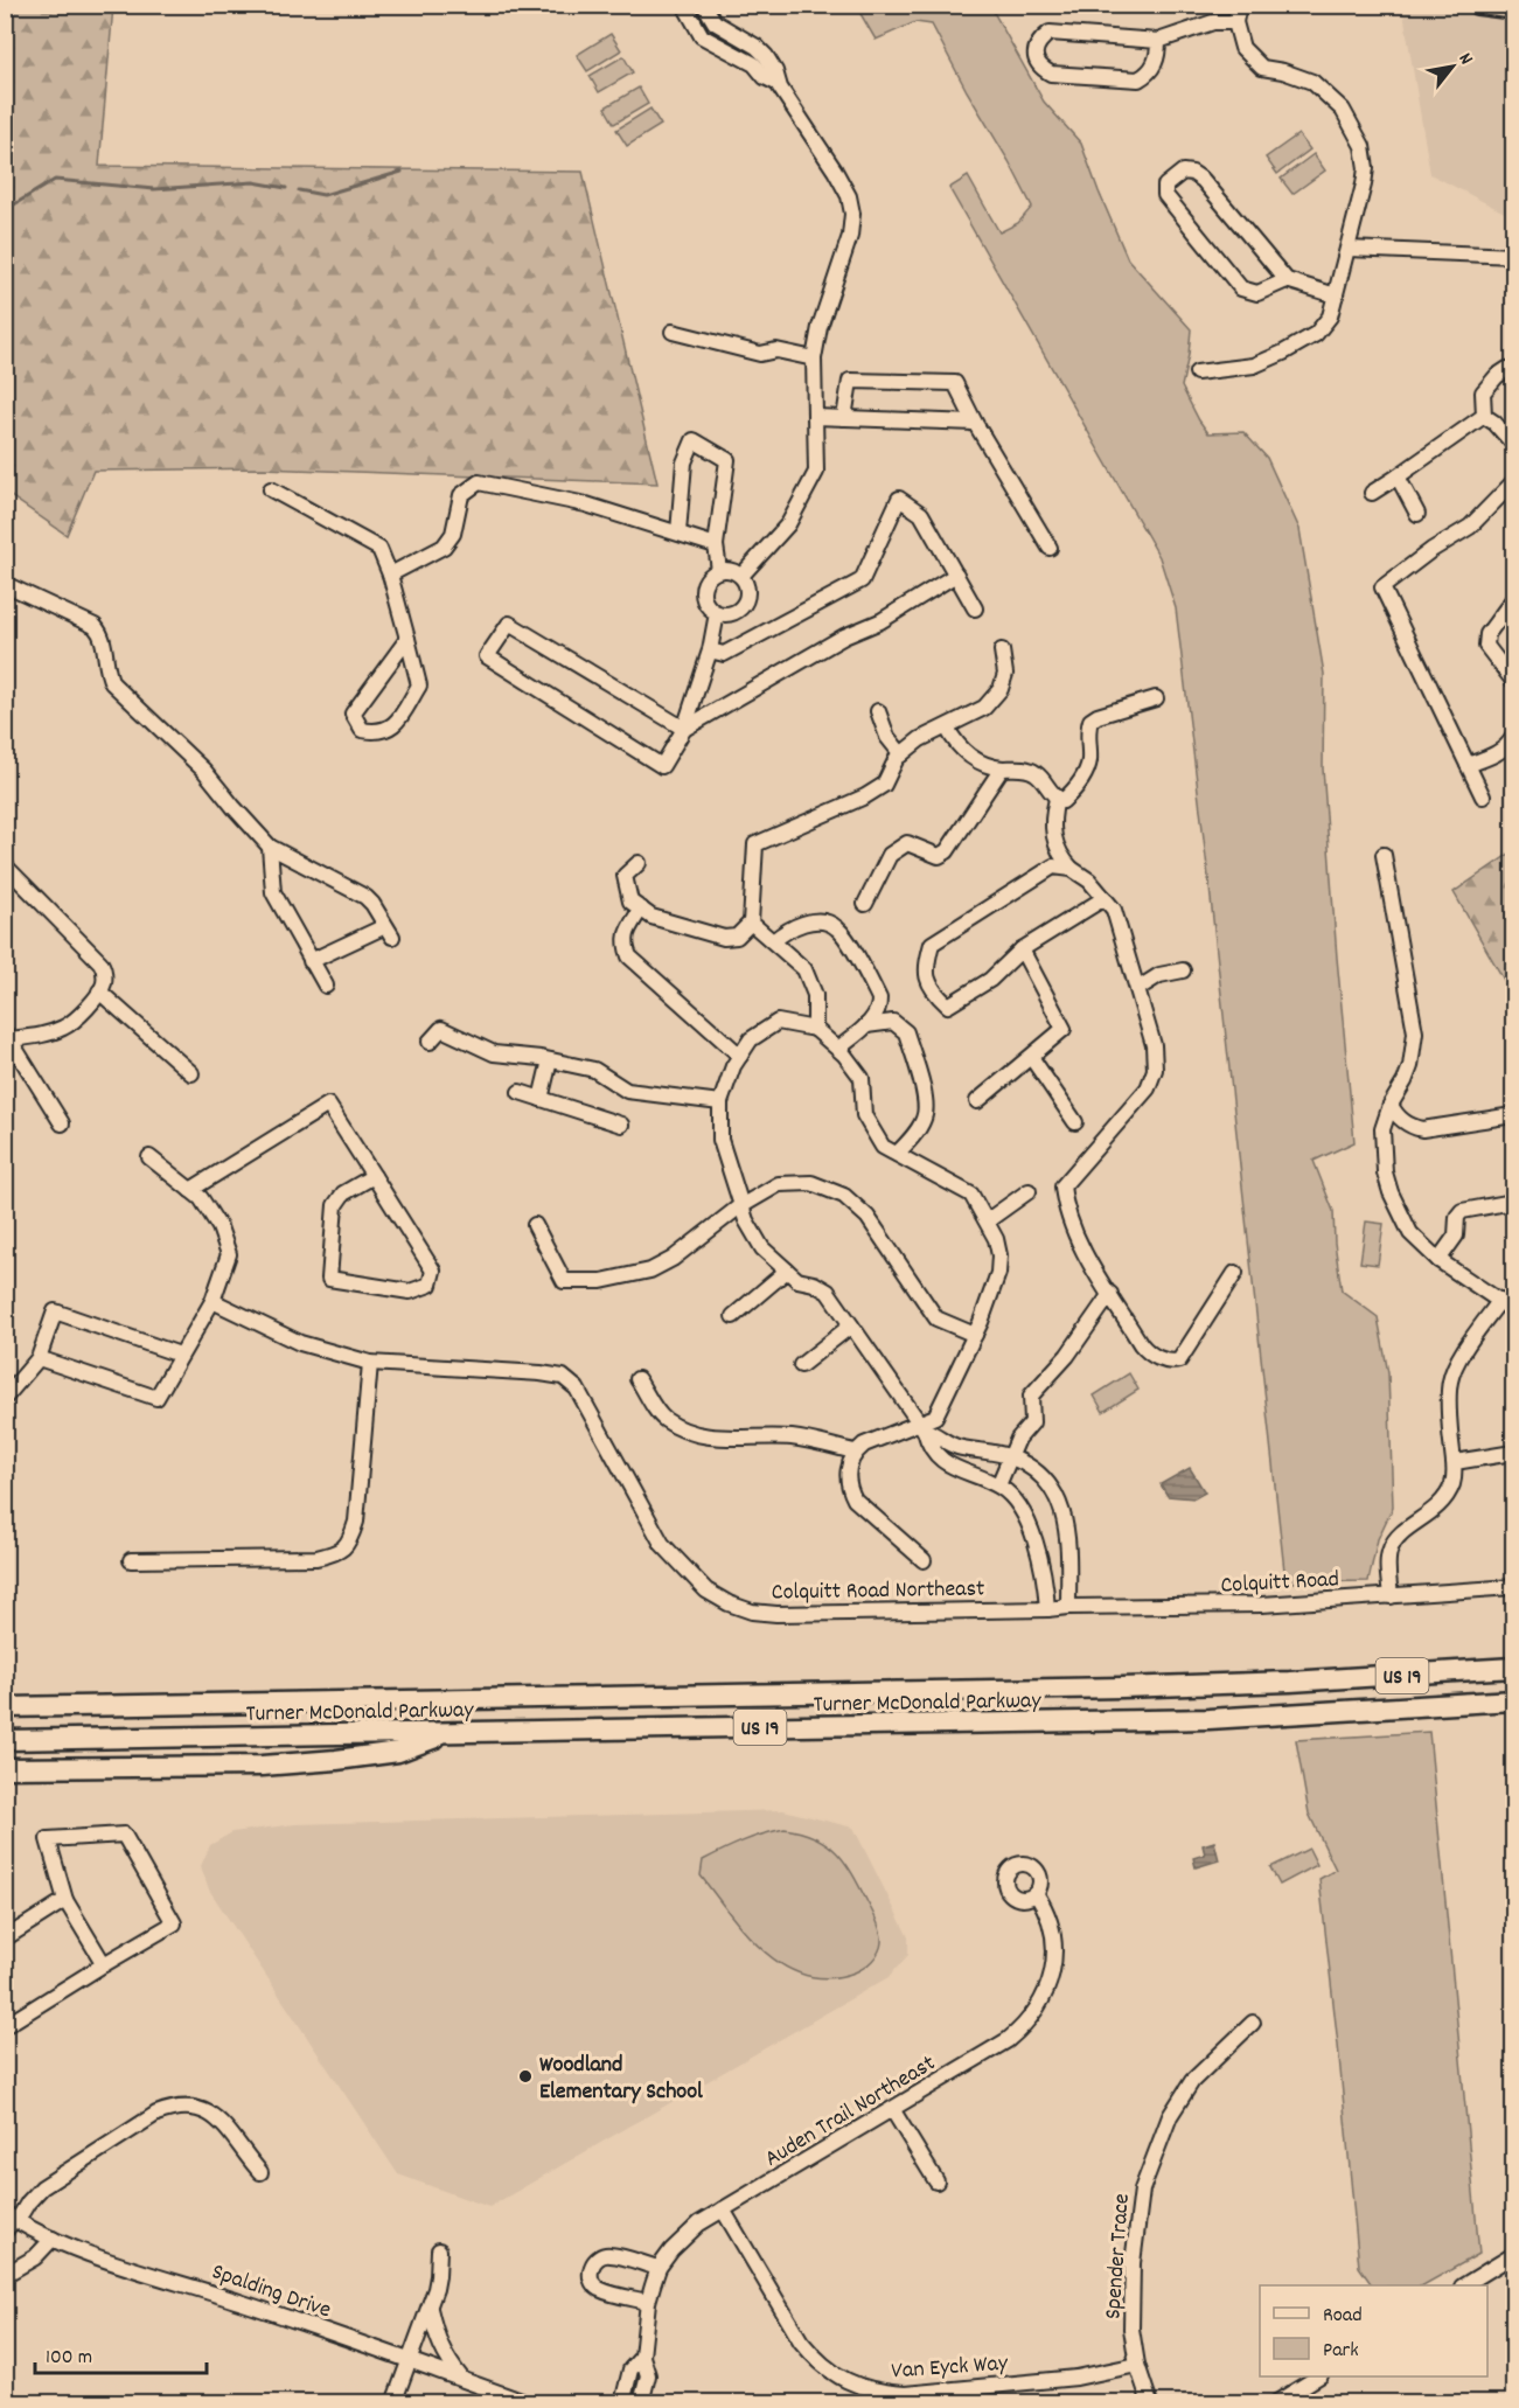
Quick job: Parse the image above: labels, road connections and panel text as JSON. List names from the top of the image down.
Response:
{
  "streets": {
    "highway": ["US 19", "Turner McDonald Parkway"],
    "street": [
      "Colquitt Road",
      "Colquitt Road Northeast",
      "Auden Trail Northeast",
      "Spender Trace",
      "Spalding Drive",
      "Van Eyck Way"
    ]
  },
  "crossings": [
    ["Colquitt Road", "Colquitt Road Northeast"],
    ["Auden Trail Northeast", "Van Eyck Way"],
    ["Spender Trace", "Van Eyck Way"]
  ],
  "places": ["Woodland Elementary School"],
  "legend": ["Road", "Park"],
  "scale_bar": "100 m",
  "north": "top right"
}
